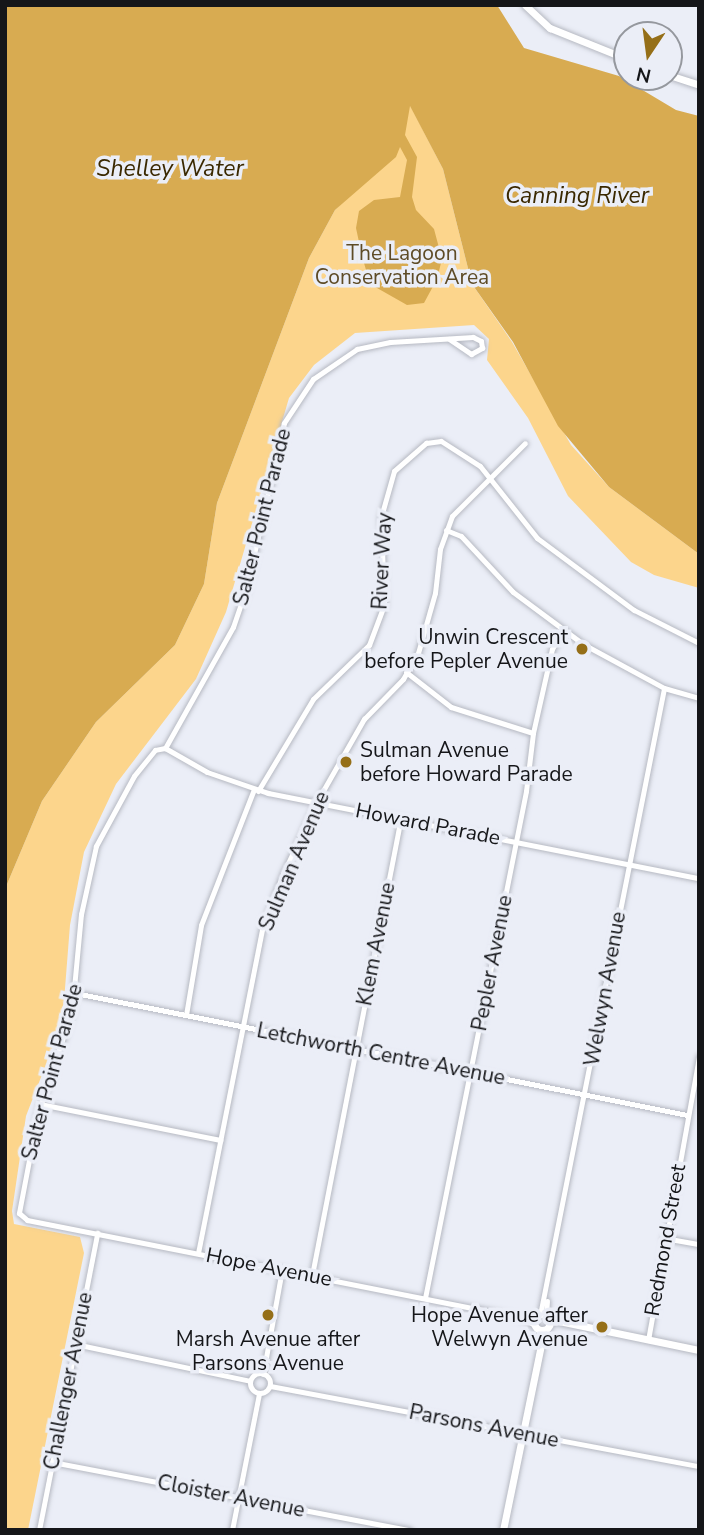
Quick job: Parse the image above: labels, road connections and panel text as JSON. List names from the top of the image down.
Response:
{
  "streets": {
    "street": [
      "Salter Point Parade",
      "River Way",
      "Howard Parade",
      "Sulman Avenue",
      "Klem Avenue",
      "Pepler Avenue",
      "Welwyn Avenue",
      "Letchworth Centre Avenue",
      "Redmond Street",
      "Hope Avenue",
      "Challenger Avenue",
      "Parsons Avenue",
      "Cloister Avenue"
    ]
  },
  "crossings": [
    ["Salter Point Parade", "Howard Parade"],
    ["Salter Point Parade", "Letchworth Centre Avenue"],
    ["Salter Point Parade", "Hope Avenue"],
    ["River Way", "Howard Parade"],
    ["River Way", "Sulman Avenue"],
    ["River Way", "Letchworth Centre Avenue"],
    ["Howard Parade", "Sulman Avenue"],
    ["Howard Parade", "Klem Avenue"],
    ["Howard Parade", "Pepler Avenue"],
    ["Howard Parade", "Welwyn Avenue"],
    ["Sulman Avenue", "Letchworth Centre Avenue"],
    ["Sulman Avenue", "Hope Avenue"],
    ["Klem Avenue", "Letchworth Centre Avenue"],
    ["Klem Avenue", "Hope Avenue"],
    ["Pepler Avenue", "Letchworth Centre Avenue"],
    ["Pepler Avenue", "Hope Avenue"],
    ["Welwyn Avenue", "Letchworth Centre Avenue"],
    ["Welwyn Avenue", "Hope Avenue"],
    ["Welwyn Avenue", "Parsons Avenue"],
    ["Letchworth Centre Avenue", "Redmond Street"],
    ["Redmond Street", "Hope Avenue"],
    ["Hope Avenue", "Challenger Avenue"],
    ["Challenger Avenue", "Cloister Avenue"]
  ],
  "water": ["Shelley Water", "Canning River"],
  "parks": ["The Lagoon Conservation Area"],
  "places": [
    "Unwin Crescent before Pepler Avenue",
    "Sulman Avenue before Howard Parade",
    "Marsh Avenue after Parsons Avenue",
    "Hope Avenue after Welwyn Avenue"
  ],
  "north": "bottom"
}
